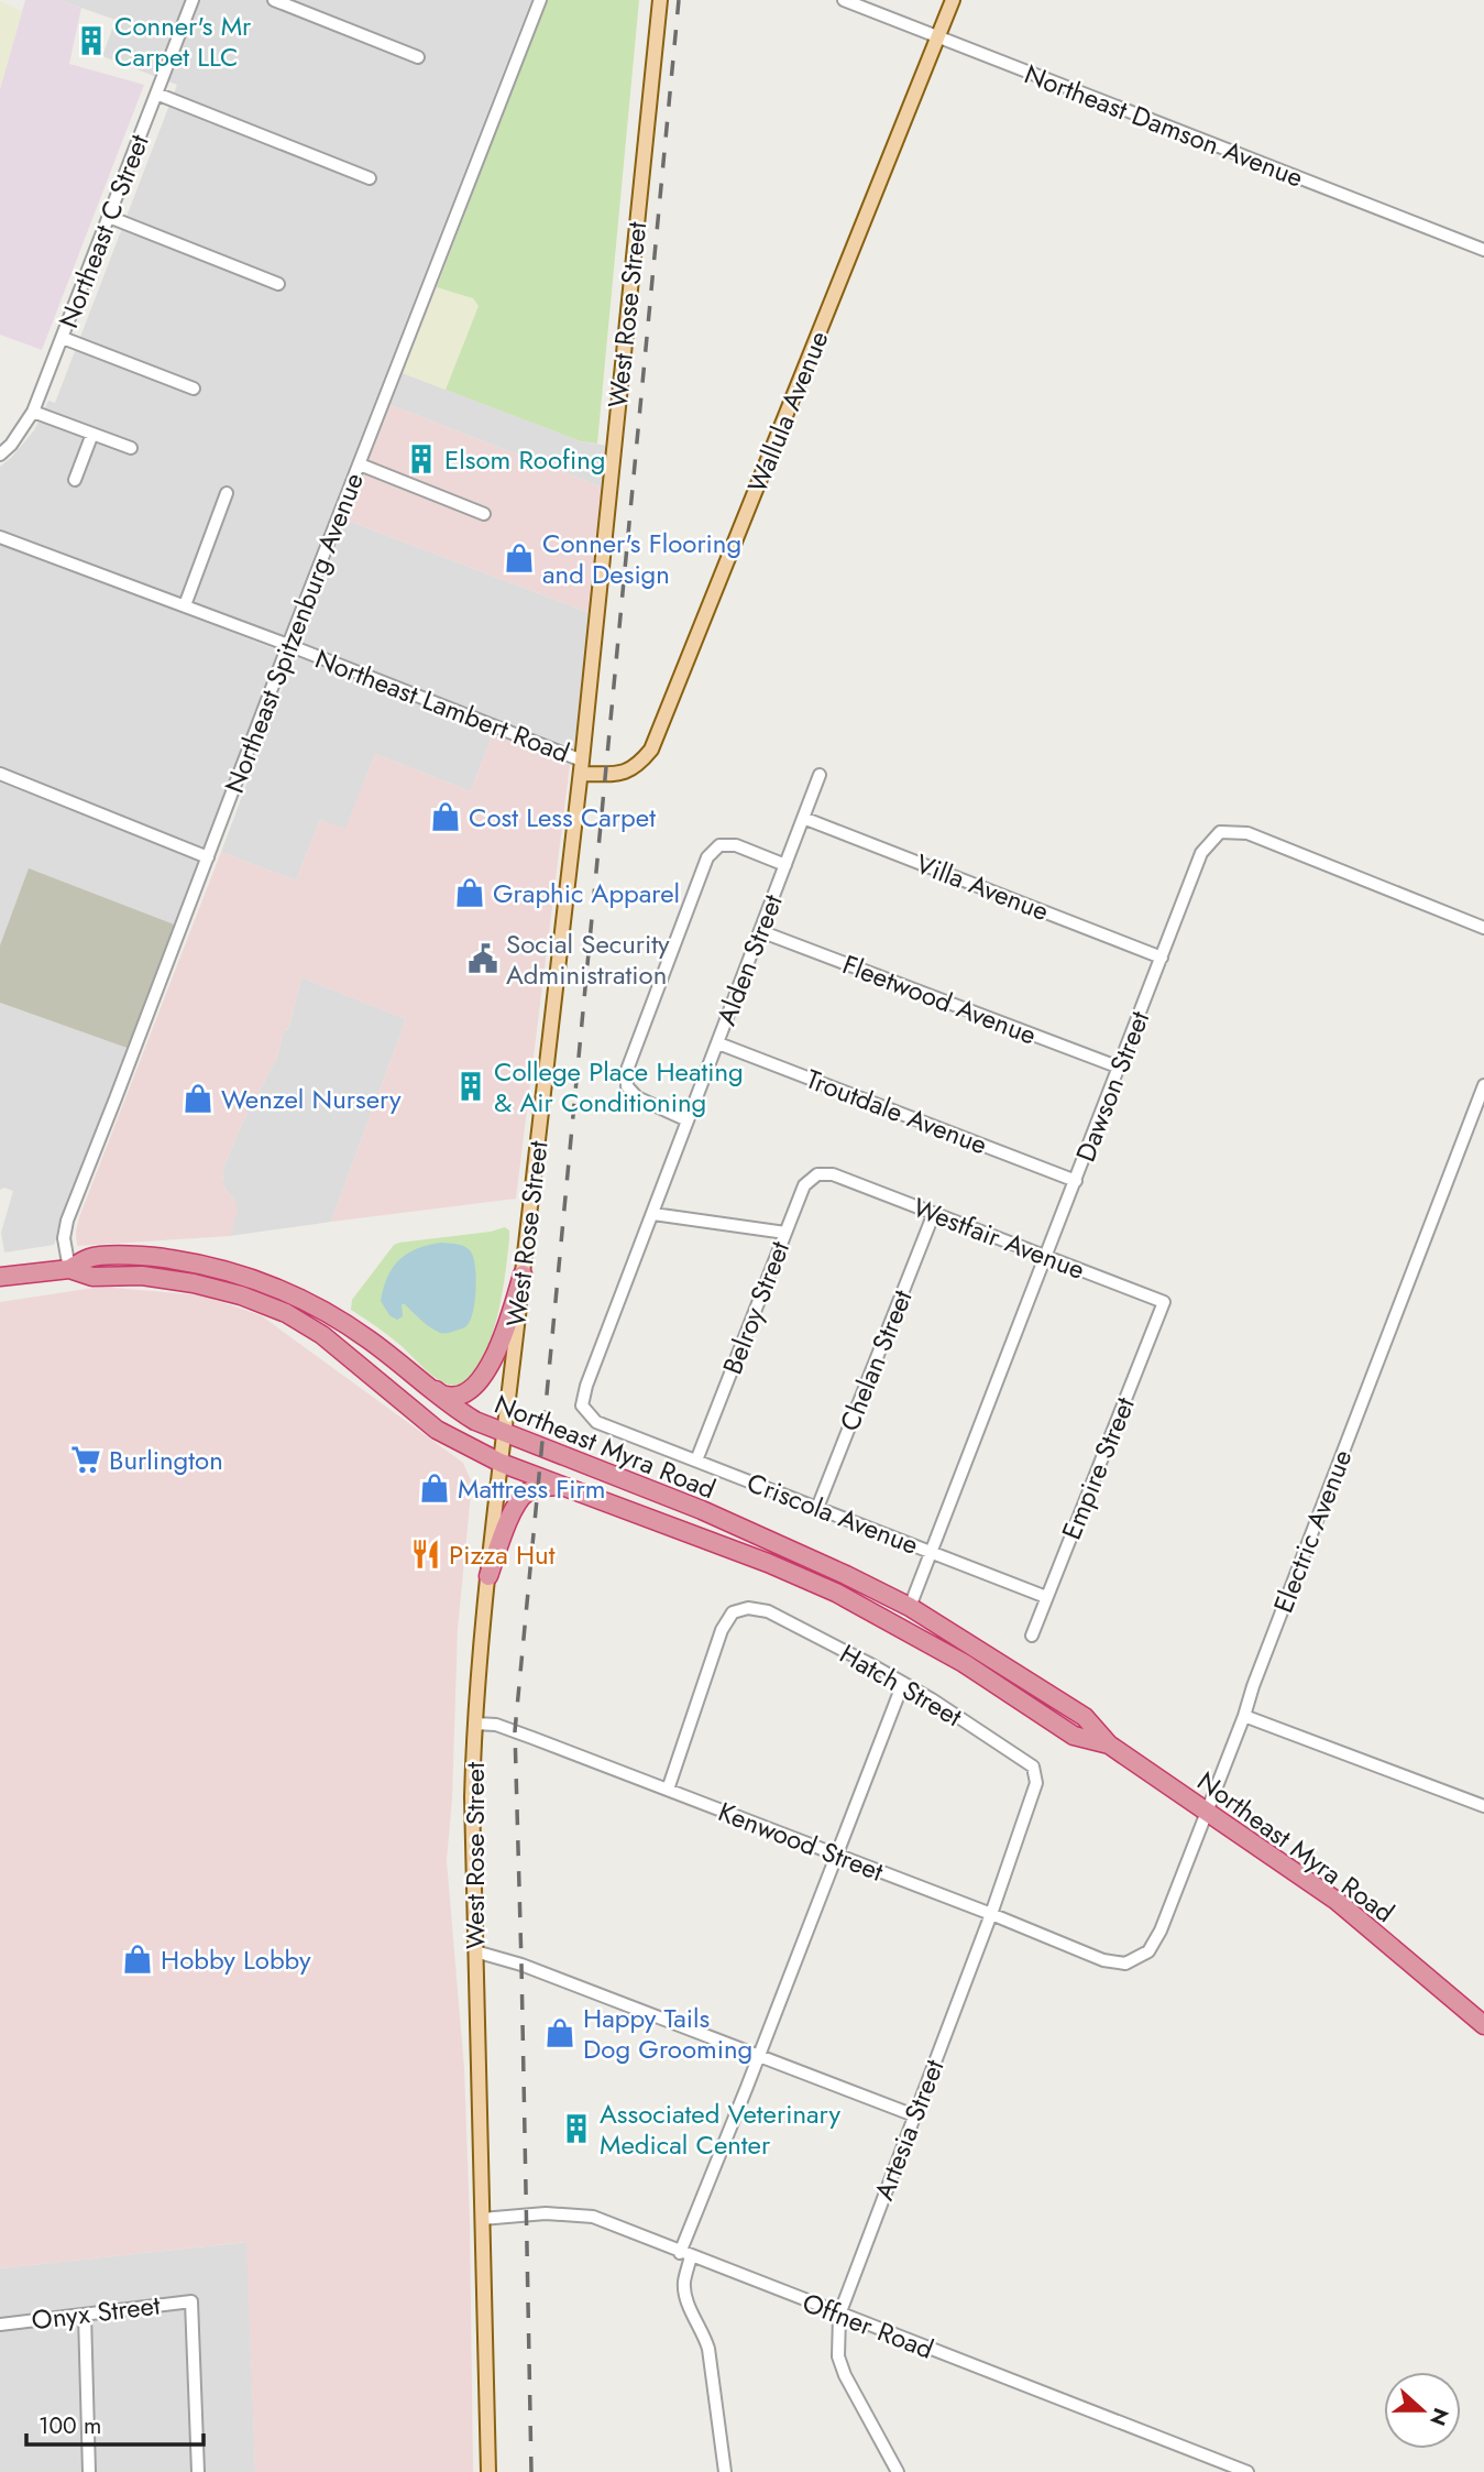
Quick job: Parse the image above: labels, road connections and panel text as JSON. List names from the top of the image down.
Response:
{
  "streets": {
    "highway": ["Northeast Myra Road"],
    "main road": ["West Rose Street", "Wallula Avenue"],
    "street": [
      "Northeast Damson Avenue",
      "Northeast C Street",
      "Northeast Spitzenburg Avenue",
      "Northeast Lambert Road",
      "Villa Avenue",
      "Alden Street",
      "Fleetwood Avenue",
      "Dawson Street",
      "Troutdale Avenue",
      "Westfair Avenue",
      "Belroy Street",
      "Chelan Street",
      "Empire Street",
      "Criscola Avenue",
      "Electric Avenue",
      "Hatch Street",
      "Kenwood Street",
      "Artesia Street",
      "Onyx Street",
      "Offner Road"
    ]
  },
  "crossings": [
    ["Northeast Damson Avenue", "Wallula Avenue"],
    ["West Rose Street", "Wallula Avenue"],
    ["West Rose Street", "Northeast Lambert Road"],
    ["West Rose Street", "Northeast Myra Road"],
    ["West Rose Street", "Kenwood Street"],
    ["West Rose Street", "Offner Road"],
    ["Wallula Avenue", "Northeast Lambert Road"],
    ["Northeast Spitzenburg Avenue", "Northeast Lambert Road"],
    ["Northeast Spitzenburg Avenue", "Northeast Myra Road"],
    ["Villa Avenue", "Alden Street"],
    ["Villa Avenue", "Dawson Street"],
    ["Alden Street", "Fleetwood Avenue"],
    ["Alden Street", "Troutdale Avenue"],
    ["Alden Street", "Criscola Avenue"],
    ["Fleetwood Avenue", "Dawson Street"],
    ["Dawson Street", "Troutdale Avenue"],
    ["Dawson Street", "Westfair Avenue"],
    ["Dawson Street", "Northeast Myra Road"],
    ["Dawson Street", "Criscola Avenue"],
    ["Westfair Avenue", "Belroy Street"],
    ["Westfair Avenue", "Chelan Street"],
    ["Westfair Avenue", "Empire Street"],
    ["Belroy Street", "Criscola Avenue"],
    ["Chelan Street", "Criscola Avenue"],
    ["Northeast Myra Road", "Electric Avenue"],
    ["Empire Street", "Criscola Avenue"],
    ["Electric Avenue", "Kenwood Street"],
    ["Hatch Street", "Kenwood Street"],
    ["Hatch Street", "Artesia Street"],
    ["Kenwood Street", "Artesia Street"],
    ["Artesia Street", "Offner Road"]
  ],
  "places": {
    "building": [
      "Conner's Mr Carpet LLC",
      "Elsom Roofing",
      "College Place Heating & Air Conditioning",
      "Associated Veterinary Medical Center"
    ],
    "shop": [
      "Conner's Flooring and Design",
      "Cost Less Carpet",
      "Graphic Apparel",
      "Wenzel Nursery",
      "Mattress Firm",
      "Hobby Lobby",
      "Happy Tails Dog Grooming"
    ],
    "public building": ["Social Security Administration"],
    "supermarket": ["Burlington"],
    "restaurant": ["Pizza Hut"]
  },
  "scale_bar": "100 m",
  "north": "right"
}
